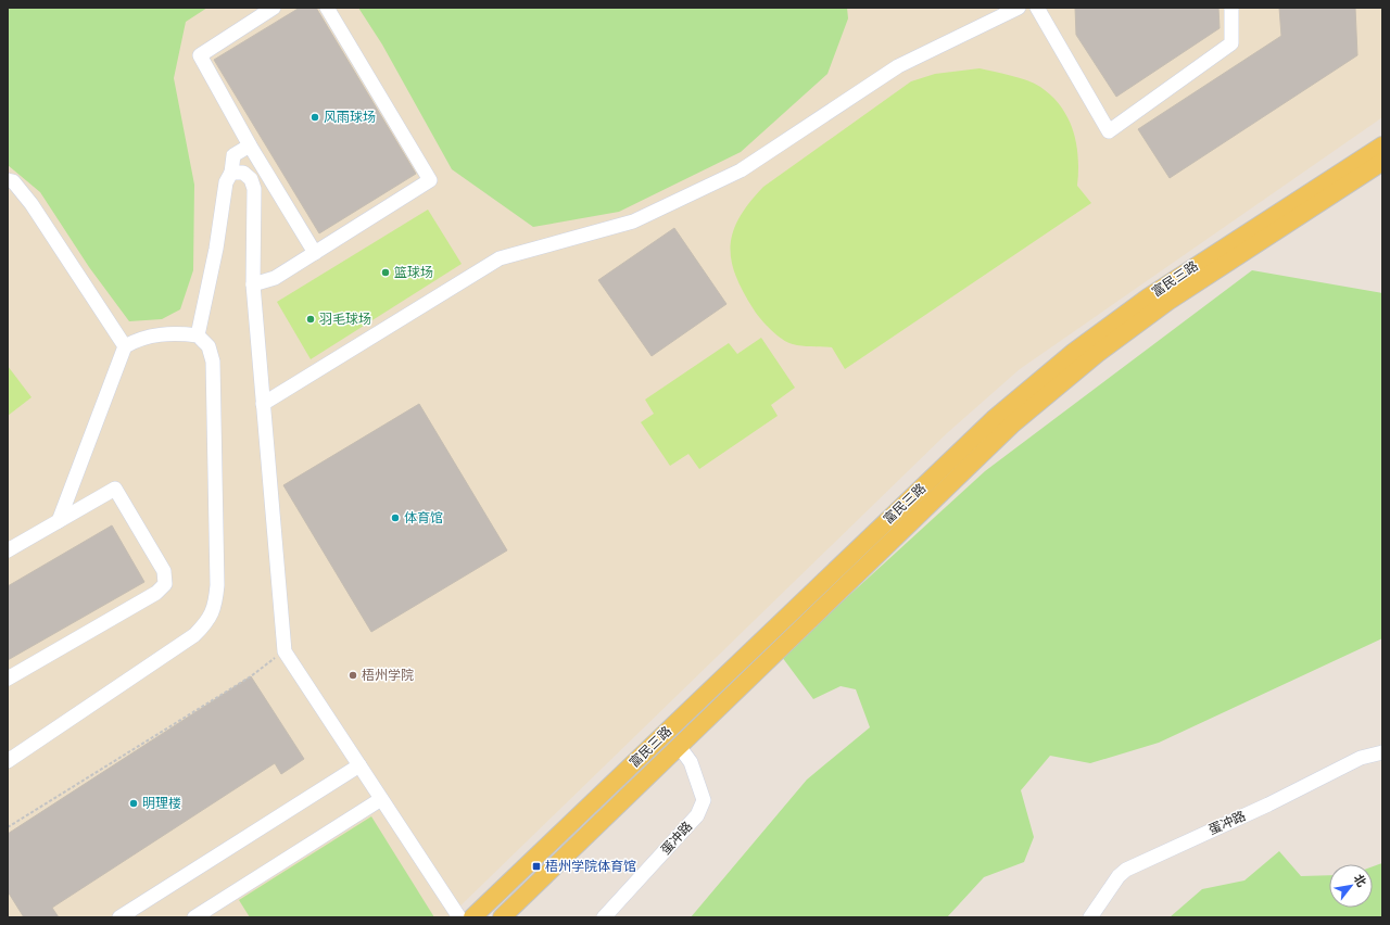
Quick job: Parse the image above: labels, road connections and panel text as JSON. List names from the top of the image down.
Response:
{
  "streets": {
    "main road": ["富民三路"],
    "lane": ["蛋冲路"]
  },
  "crossings": [
    ["富民三路", "蛋冲路"]
  ],
  "places": {
    "other": [
      "风雨球场",
      "篮球场",
      "羽毛球场",
      "体育馆",
      "梧州学院",
      "明理楼"
    ],
    "transit": ["梧州学院体育馆"]
  },
  "north": "top right"
}
